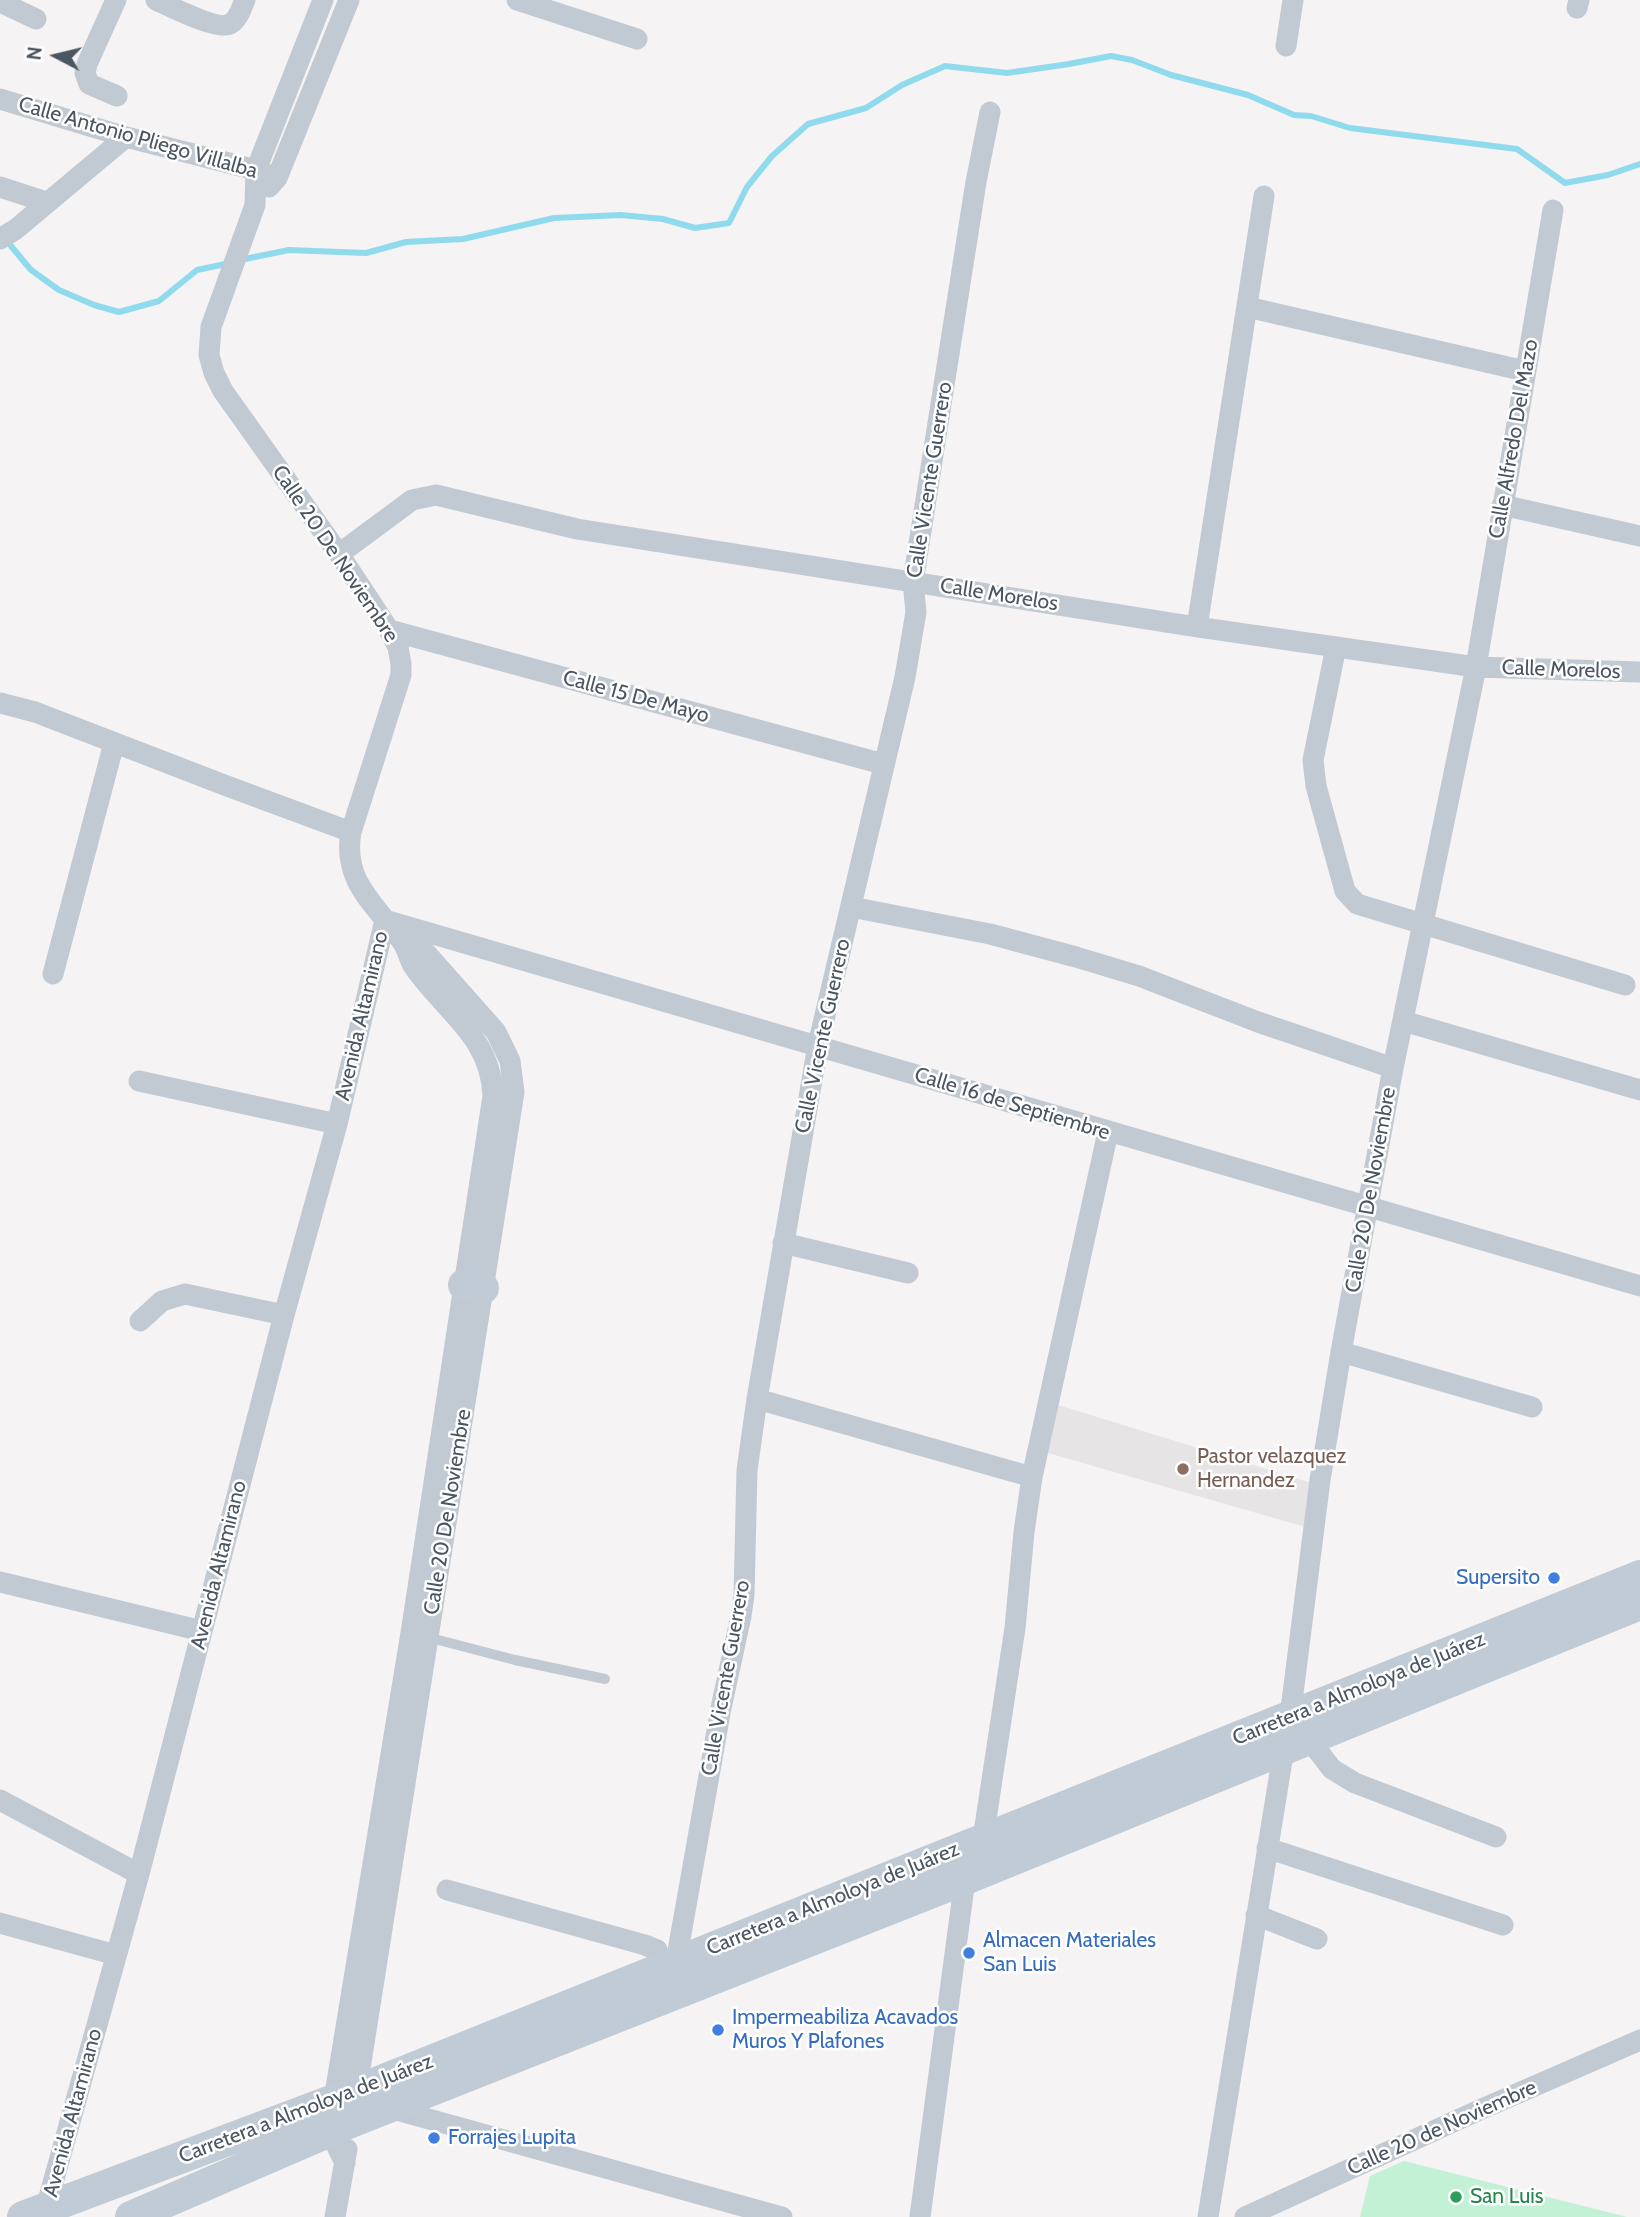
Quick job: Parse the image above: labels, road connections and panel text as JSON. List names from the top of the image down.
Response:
{
  "streets": {
    "main road": ["Carretera a Almoloya de Juárez"],
    "street": [
      "Calle Antonio Pliego Villalba",
      "Calle Alfredo Del Mazo",
      "Calle Vicente Guerrero",
      "Calle 20 De Noviembre",
      "Calle Morelos",
      "Calle 15 De Mayo",
      "Avenida Altamirano",
      "Calle 16 de Septiembre",
      "Calle 20 de Noviembre"
    ]
  },
  "crossings": [
    ["Calle Antonio Pliego Villalba", "Calle 20 De Noviembre"],
    ["Calle Alfredo Del Mazo", "Calle 20 De Noviembre"],
    ["Calle Alfredo Del Mazo", "Calle Morelos"],
    ["Calle Vicente Guerrero", "Calle Morelos"],
    ["Calle Vicente Guerrero", "Calle 15 De Mayo"],
    ["Calle Vicente Guerrero", "Calle 16 de Septiembre"],
    ["Calle Vicente Guerrero", "Carretera a Almoloya de Juárez"],
    ["Calle 20 De Noviembre", "Calle Morelos"],
    ["Calle 20 De Noviembre", "Calle 15 De Mayo"],
    ["Calle 20 De Noviembre", "Avenida Altamirano"],
    ["Calle 20 De Noviembre", "Calle 16 de Septiembre"],
    ["Calle 20 De Noviembre", "Carretera a Almoloya de Juárez"],
    ["Avenida Altamirano", "Calle 16 de Septiembre"],
    ["Avenida Altamirano", "Carretera a Almoloya de Juárez"]
  ],
  "places": [
    "Pastor velazquez Hernandez",
    "Supersito",
    "Almacen Materiales San Luis",
    "Impermeabiliza Acavados Muros Y Plafones",
    "Forrajes Lupita",
    "San Luis"
  ],
  "north": "left"
}
